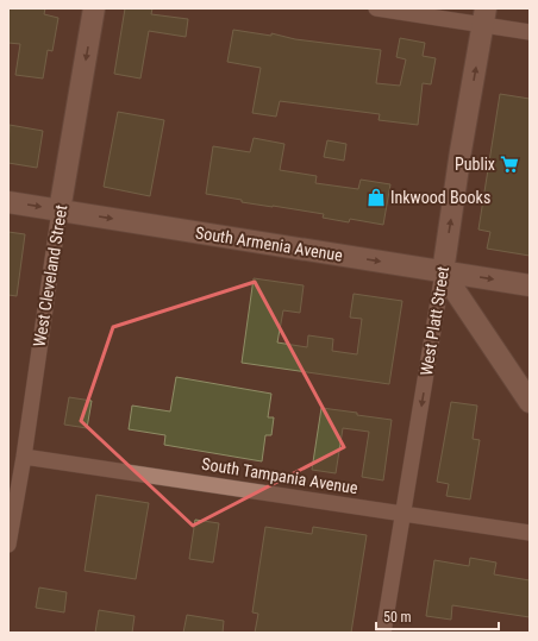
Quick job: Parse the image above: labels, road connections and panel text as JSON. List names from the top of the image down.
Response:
{
  "streets": {
    "main road": ["South Armenia Avenue", "West Cleveland Street", "West Platt Street"],
    "street": ["South Tampania Avenue"]
  },
  "crossings": [
    ["South Armenia Avenue", "West Cleveland Street"],
    ["South Armenia Avenue", "West Platt Street"],
    ["West Cleveland Street", "South Tampania Avenue"],
    ["West Platt Street", "South Tampania Avenue"]
  ],
  "one_way": ["South Armenia Avenue", "West Cleveland Street"],
  "places": {
    "supermarket": ["Publix"],
    "shop": ["Inkwood Books"]
  },
  "scale_bar": "50 m"
}
